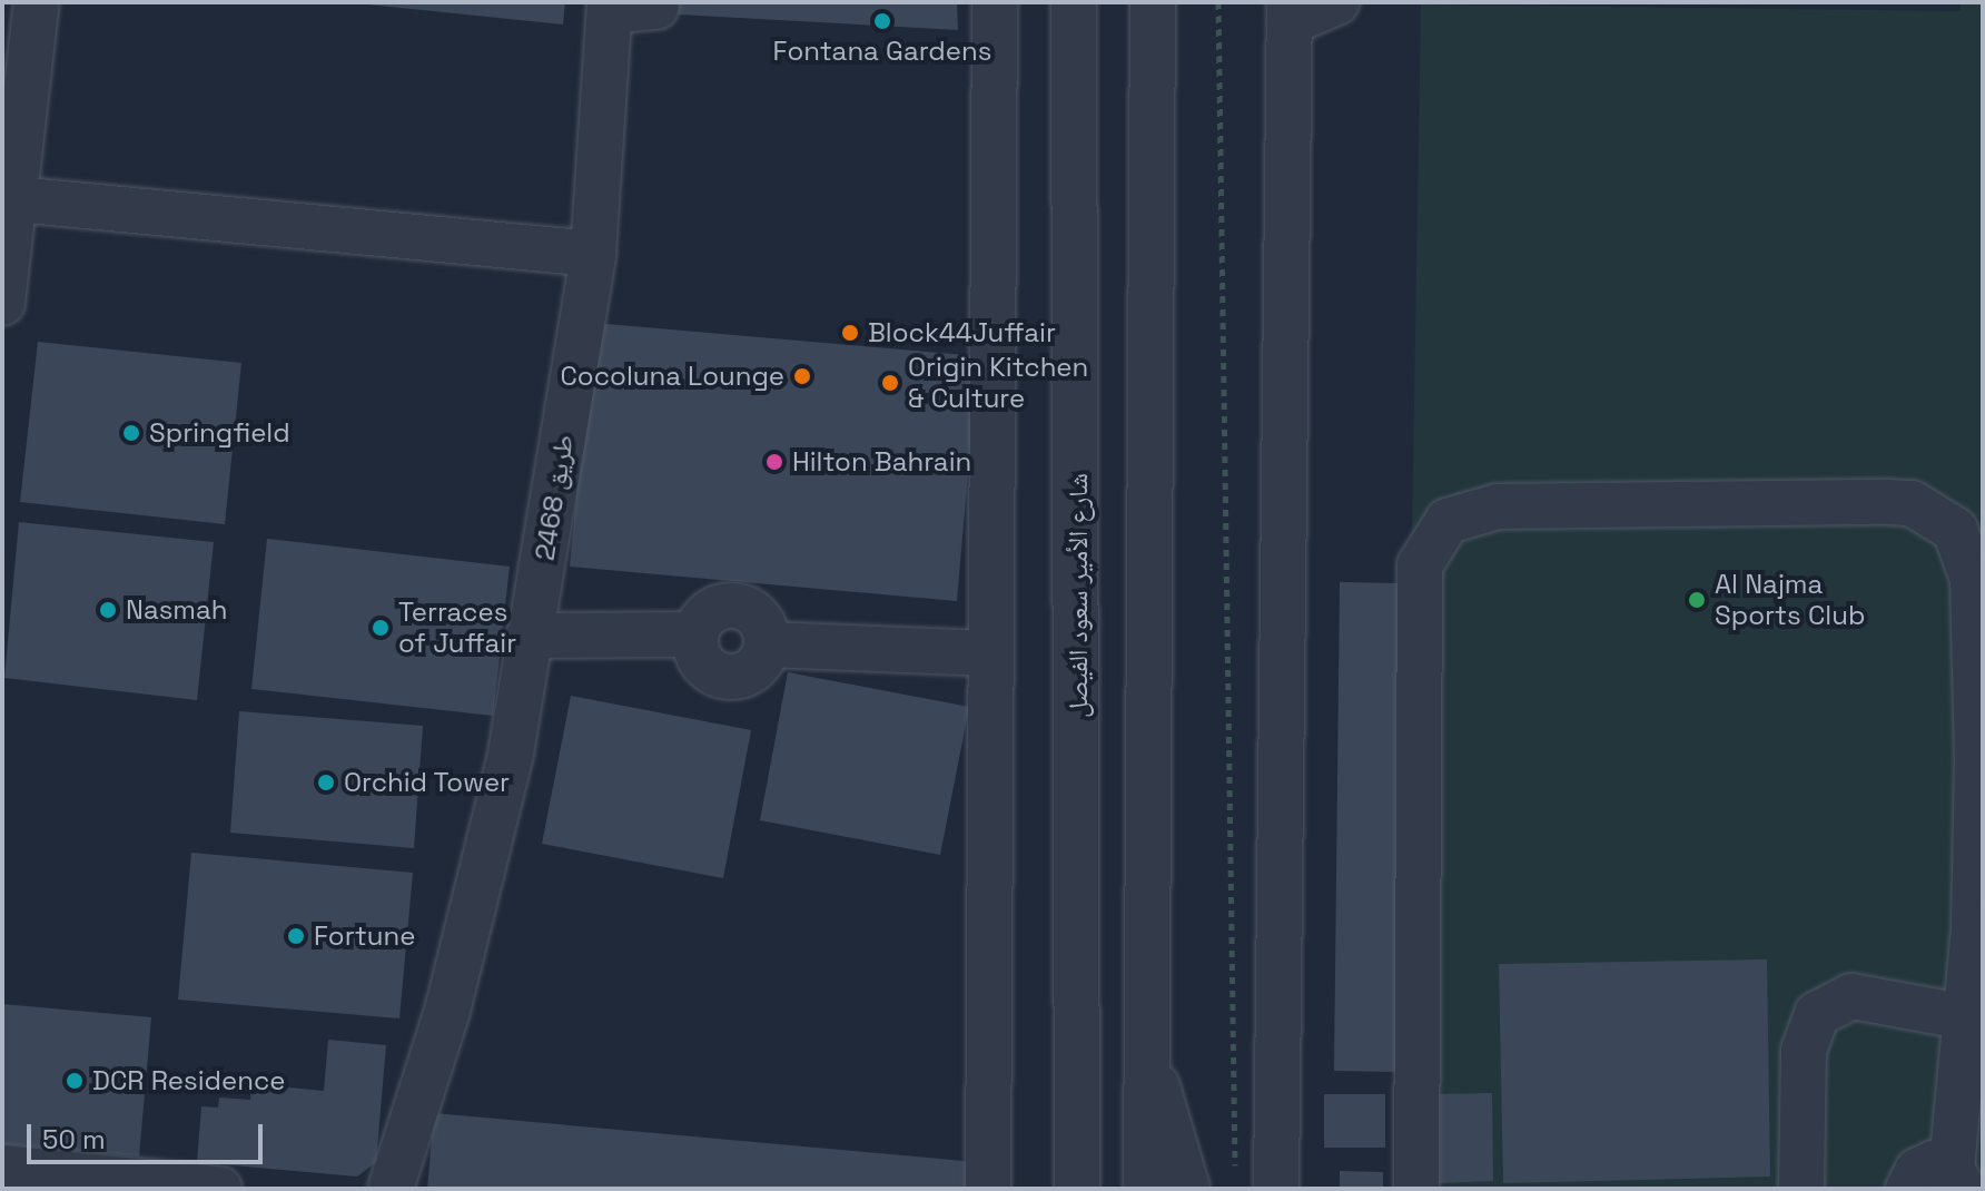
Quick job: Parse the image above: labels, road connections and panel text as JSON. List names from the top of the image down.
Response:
{
  "streets": {
    "street": ["طريق 2468", "شارع الأمير سعود الفيصل"]
  },
  "places": [
    "Fontana Gardens",
    "Block44Juffair",
    "Cocoluna Lounge",
    "Origin Kitchen & Culture",
    "Springfield",
    "Hilton Bahrain",
    "Al Najma Sports Club",
    "Nasmah",
    "Terraces of Juffair",
    "Orchid Tower",
    "Fortune",
    "DCR Residence"
  ],
  "scale_bar": "50 m"
}
